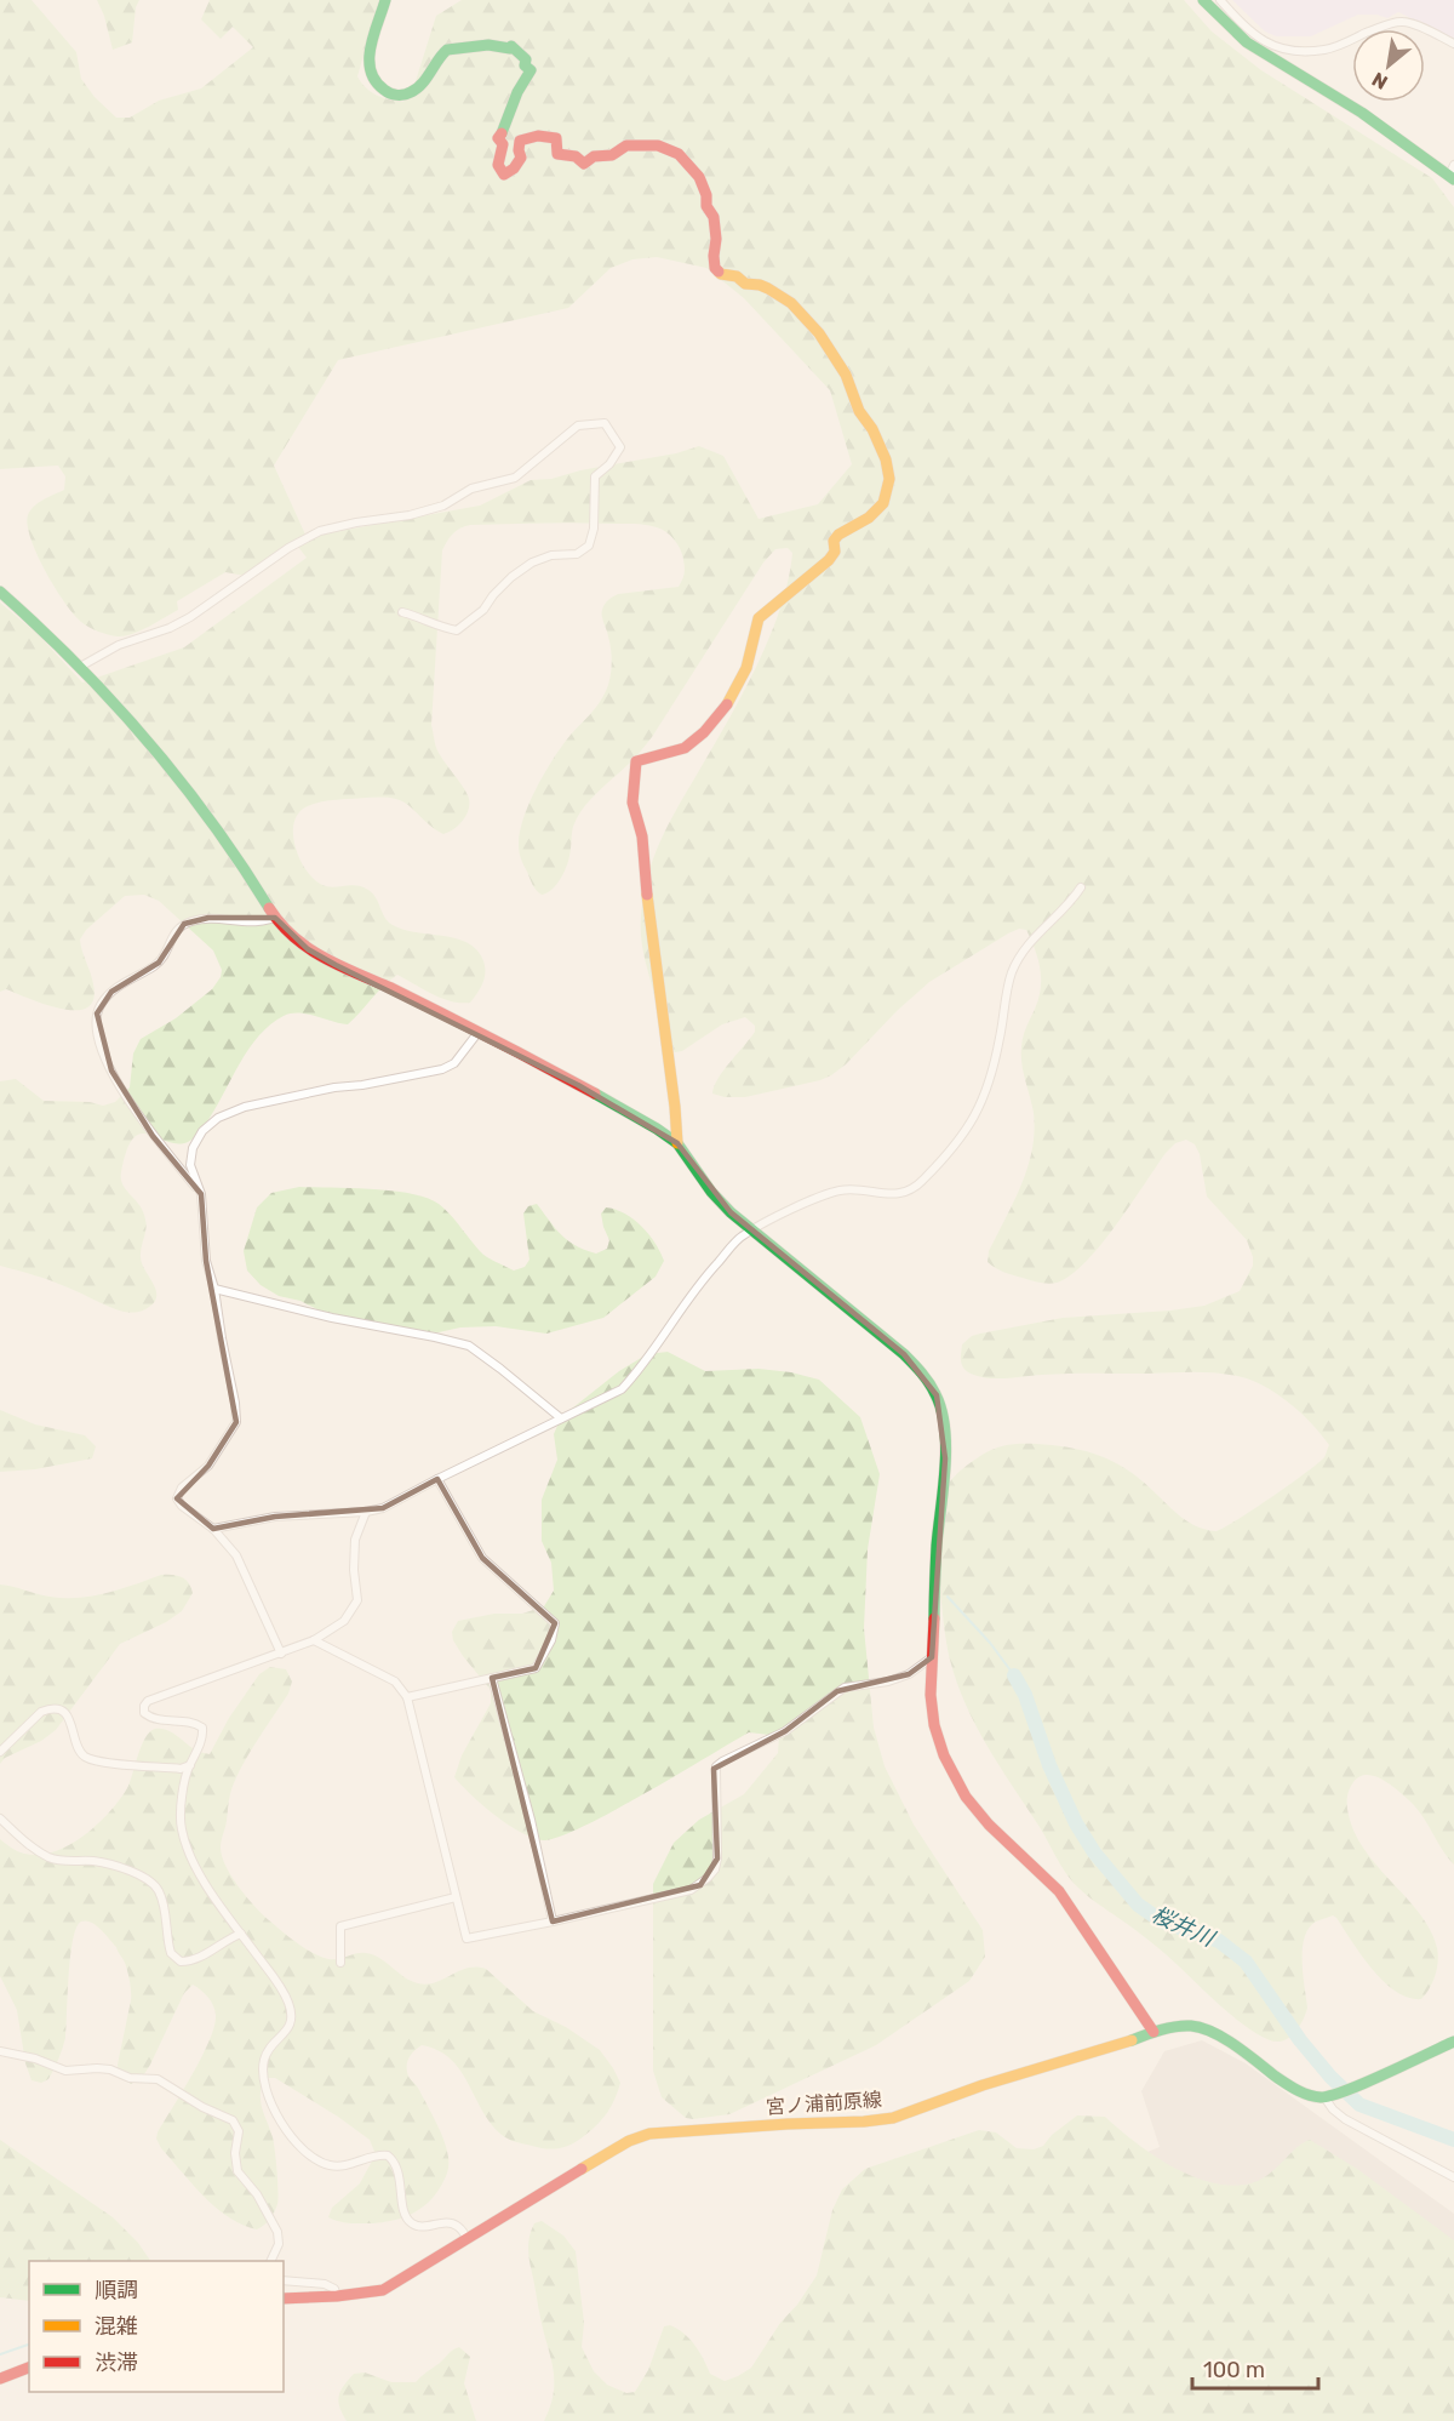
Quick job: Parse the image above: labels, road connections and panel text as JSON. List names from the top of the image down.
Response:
{
  "streets": {
    "street": ["宮ノ浦前原線"]
  },
  "water": ["桜井川"],
  "legend": ["順調", "混雑", "渋滞"],
  "scale_bar": "100 m",
  "north": "bottom left"
}
